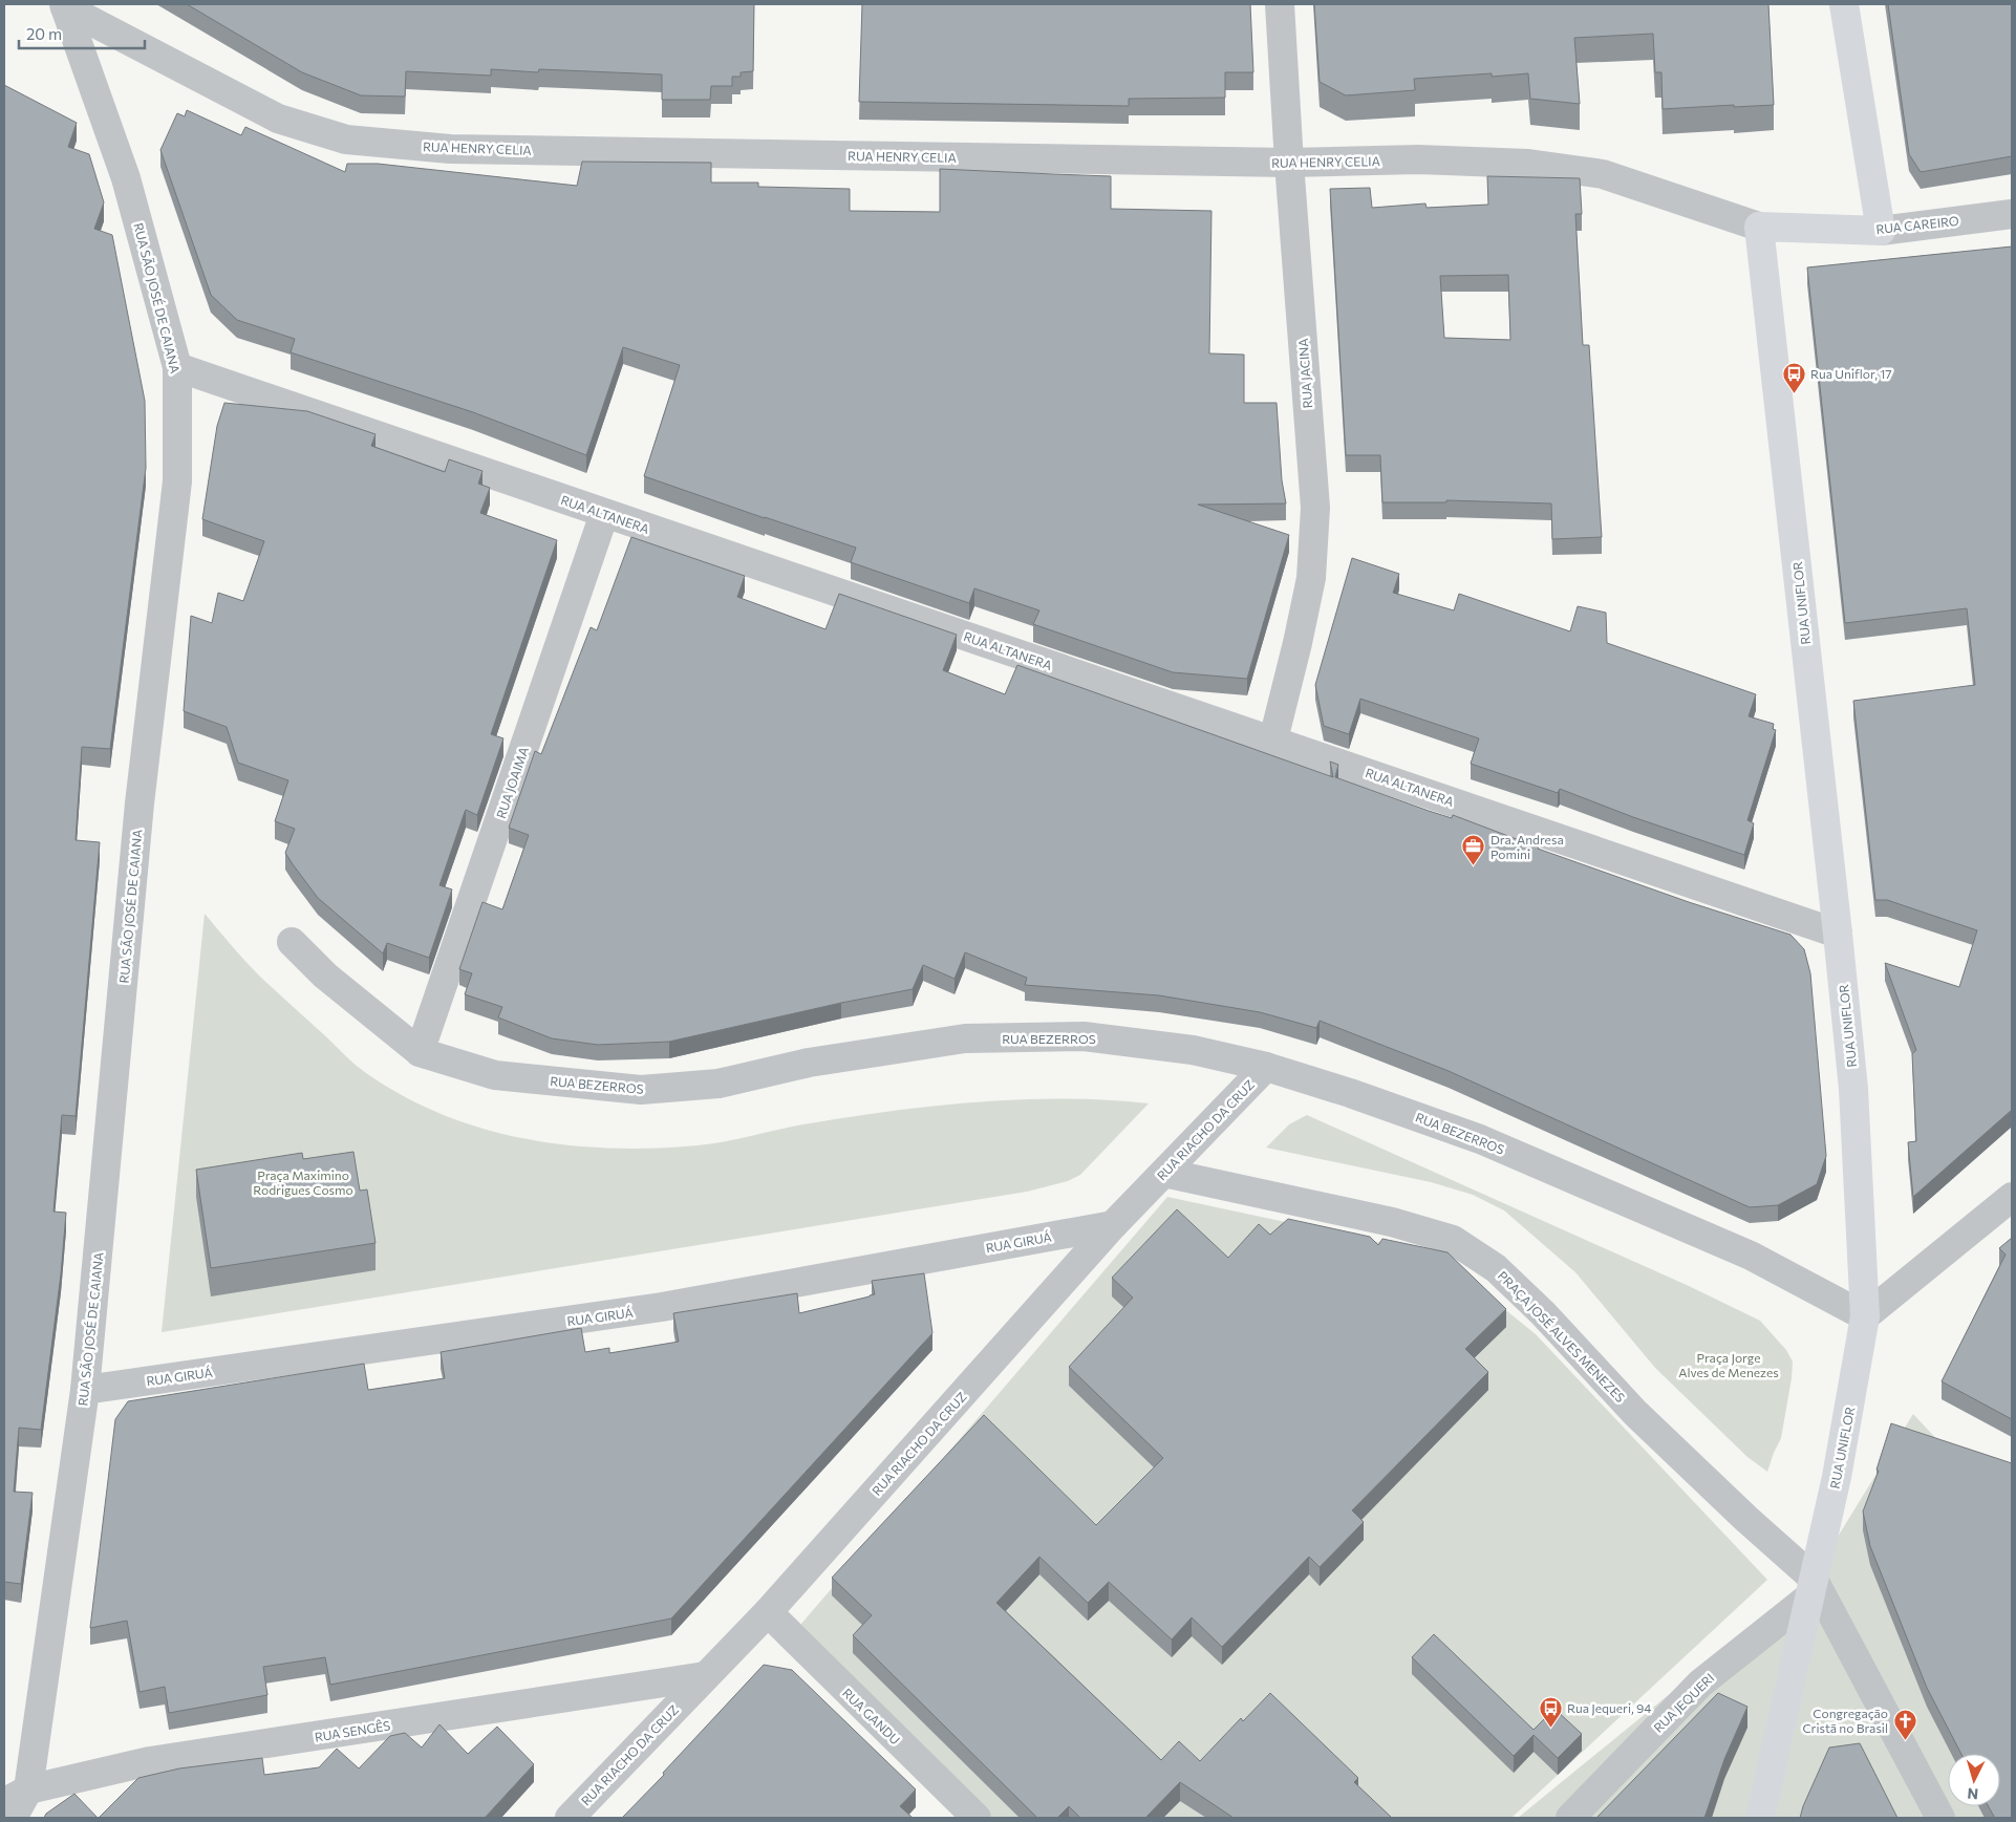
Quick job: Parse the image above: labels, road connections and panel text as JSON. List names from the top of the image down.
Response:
{
  "streets": {
    "main road": ["RUA CAREIRO", "RUA UNIFLOR"],
    "street": [
      "RUA HENRY CELIA",
      "RUA SÃO JOSÉ DE CAIANA",
      "RUA JACINA",
      "RUA ALTANERA",
      "RUA JOAIMA",
      "RUA BEZERROS",
      "RUA RIACHO DA CRUZ",
      "RUA GIRUÁ",
      "PRAÇA JOSÉ ALVES MENEZES",
      "RUA JEQUERI",
      "RUA GANDU",
      "RUA SENGÊS"
    ]
  },
  "crossings": [
    ["RUA HENRY CELIA", "RUA CAREIRO"],
    ["RUA HENRY CELIA", "RUA SÃO JOSÉ DE CAIANA"],
    ["RUA HENRY CELIA", "RUA JACINA"],
    ["RUA HENRY CELIA", "RUA UNIFLOR"],
    ["RUA CAREIRO", "RUA UNIFLOR"],
    ["RUA SÃO JOSÉ DE CAIANA", "RUA ALTANERA"],
    ["RUA SÃO JOSÉ DE CAIANA", "RUA GIRUÁ"],
    ["RUA SÃO JOSÉ DE CAIANA", "RUA SENGÊS"],
    ["RUA JACINA", "RUA ALTANERA"],
    ["RUA ALTANERA", "RUA UNIFLOR"],
    ["RUA ALTANERA", "RUA JOAIMA"],
    ["RUA UNIFLOR", "RUA BEZERROS"],
    ["RUA UNIFLOR", "PRAÇA JOSÉ ALVES MENEZES"],
    ["RUA UNIFLOR", "RUA JEQUERI"],
    ["RUA JOAIMA", "RUA BEZERROS"],
    ["RUA BEZERROS", "RUA RIACHO DA CRUZ"],
    ["RUA RIACHO DA CRUZ", "RUA GIRUÁ"],
    ["RUA RIACHO DA CRUZ", "PRAÇA JOSÉ ALVES MENEZES"],
    ["RUA RIACHO DA CRUZ", "RUA GANDU"],
    ["RUA RIACHO DA CRUZ", "RUA SENGÊS"],
    ["PRAÇA JOSÉ ALVES MENEZES", "RUA JEQUERI"]
  ],
  "parks": ["Praça Maximino Rodrigues Cosmo", "Praça Jorge Alves de Menezes"],
  "places": {
    "bus stop": ["Rua Uniflor, 17", "Rua Jequeri, 94"],
    "office": ["Dra. Andresa Pomini"],
    "church": ["Congregação Cristã no Brasil"]
  },
  "scale_bar": "20 m",
  "north": "bottom"
}
